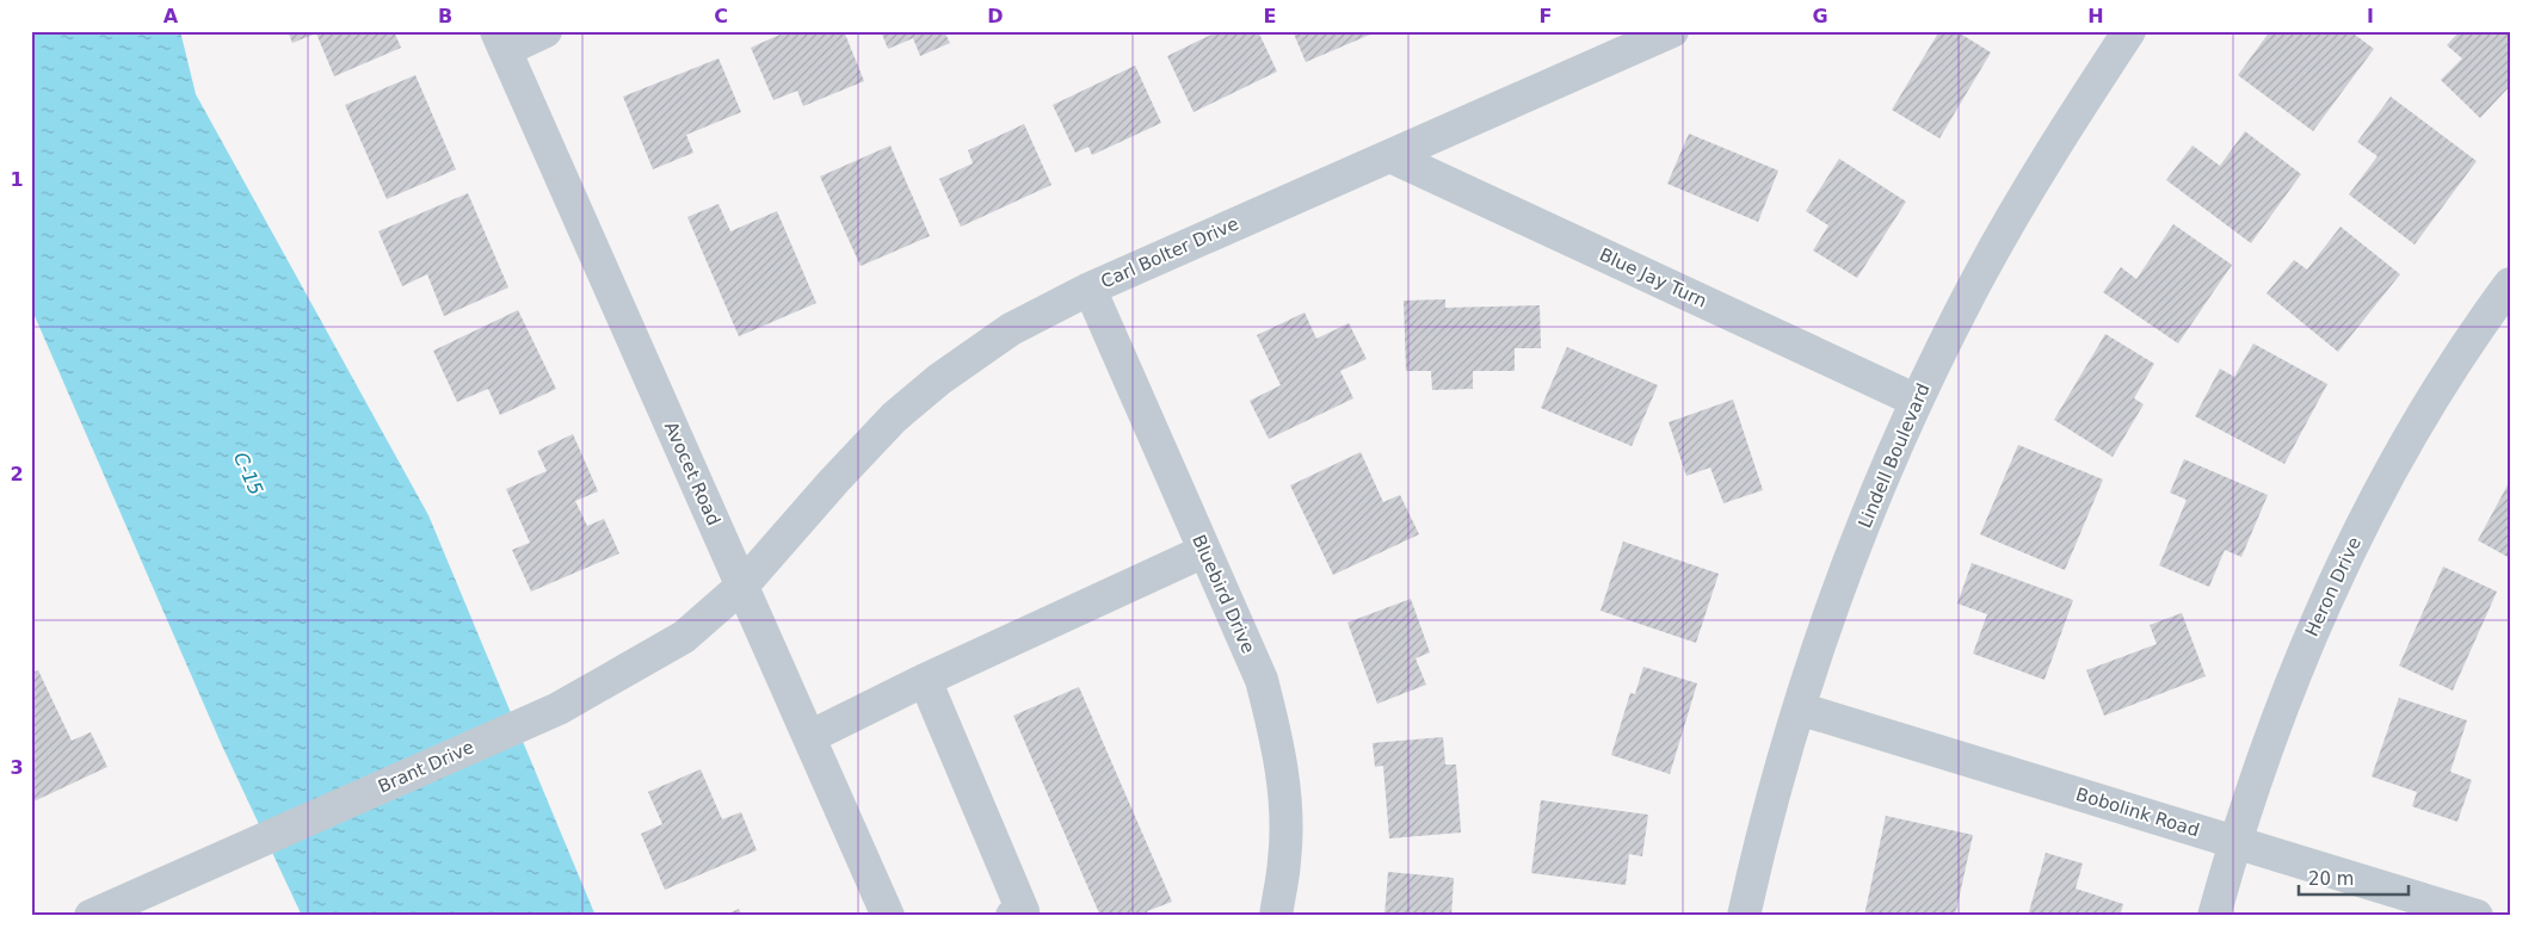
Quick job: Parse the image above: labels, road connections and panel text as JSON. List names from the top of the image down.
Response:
{
  "streets": {
    "street": [
      "Carl Bolter Drive",
      "Blue Jay Turn",
      "Lindell Boulevard",
      "Avocet Road",
      "Heron Drive",
      "Bluebird Drive",
      "Brant Drive",
      "Bobolink Road"
    ]
  },
  "crossings": [
    ["Carl Bolter Drive", "Blue Jay Turn"],
    ["Carl Bolter Drive", "Avocet Road"],
    ["Carl Bolter Drive", "Bluebird Drive"],
    ["Carl Bolter Drive", "Brant Drive"],
    ["Blue Jay Turn", "Lindell Boulevard"],
    ["Lindell Boulevard", "Bobolink Road"],
    ["Avocet Road", "Brant Drive"],
    ["Heron Drive", "Bobolink Road"]
  ],
  "water": ["C-15"],
  "scale_bar": "20 m",
  "grid": {
    "columns": [
      "A",
      "B",
      "C",
      "D",
      "E",
      "F",
      "G",
      "H",
      "I"
    ],
    "rows": ["1", "2", "3"]
  }
}
